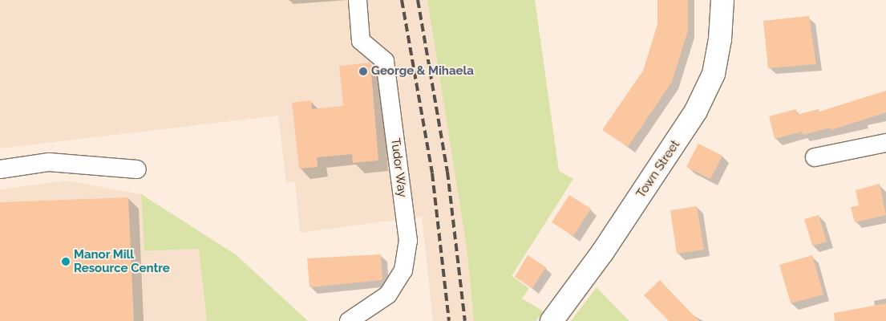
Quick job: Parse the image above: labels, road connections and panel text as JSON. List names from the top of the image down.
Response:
{
  "streets": {
    "street": ["Tudor Way", "Town Street"]
  },
  "places": ["George & Mihaela", "Manor Mill Resource Centre"]
}
